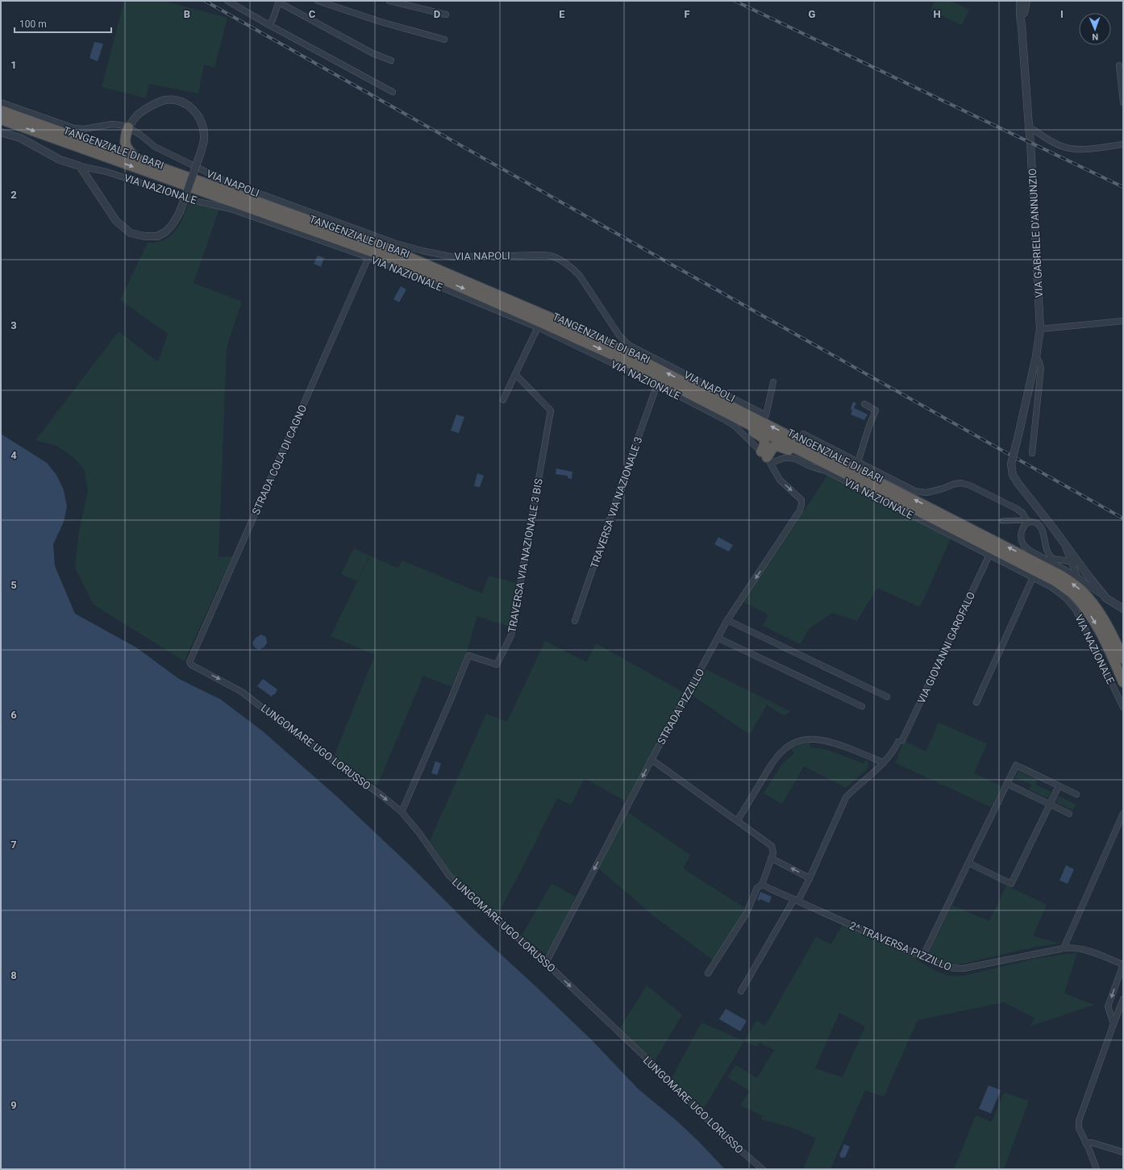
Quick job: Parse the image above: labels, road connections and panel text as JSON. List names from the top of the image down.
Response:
{
  "streets": {
    "highway": ["TANGENZIALE DI BARI"],
    "street": [
      "VIA NAPOLI",
      "VIA NAZIONALE",
      "VIA GABRIELE D'ANNUNZIO",
      "STRADA COLA DI CAGNO",
      "TRAVERSA VIA NAZIONALE 3",
      "TRAVERSA VIA NAZIONALE 3 BIS",
      "VIA GIOVANNI GAROFALO",
      "STRADA PIZZILLO",
      "LUNGOMARE UGO LORUSSO",
      "2^ TRAVERSA PIZZILLO"
    ]
  },
  "crossings": [
    ["VIA NAPOLI", "VIA NAZIONALE"],
    ["VIA NAZIONALE", "STRADA COLA DI CAGNO"],
    ["VIA NAZIONALE", "TRAVERSA VIA NAZIONALE 3"],
    ["VIA NAZIONALE", "VIA GIOVANNI GAROFALO"],
    ["VIA NAZIONALE", "STRADA PIZZILLO"],
    ["STRADA COLA DI CAGNO", "LUNGOMARE UGO LORUSSO"],
    ["TRAVERSA VIA NAZIONALE 3 BIS", "LUNGOMARE UGO LORUSSO"],
    ["STRADA PIZZILLO", "LUNGOMARE UGO LORUSSO"]
  ],
  "one_way": ["STRADA PIZZILLO", "LUNGOMARE UGO LORUSSO"],
  "scale_bar": "100 m",
  "north": "bottom",
  "grid": {
    "columns": [
      "B",
      "C",
      "D",
      "E",
      "F",
      "G",
      "H",
      "I"
    ],
    "rows": [
      "1",
      "2",
      "3",
      "4",
      "5",
      "6",
      "7",
      "8",
      "9"
    ]
  }
}
